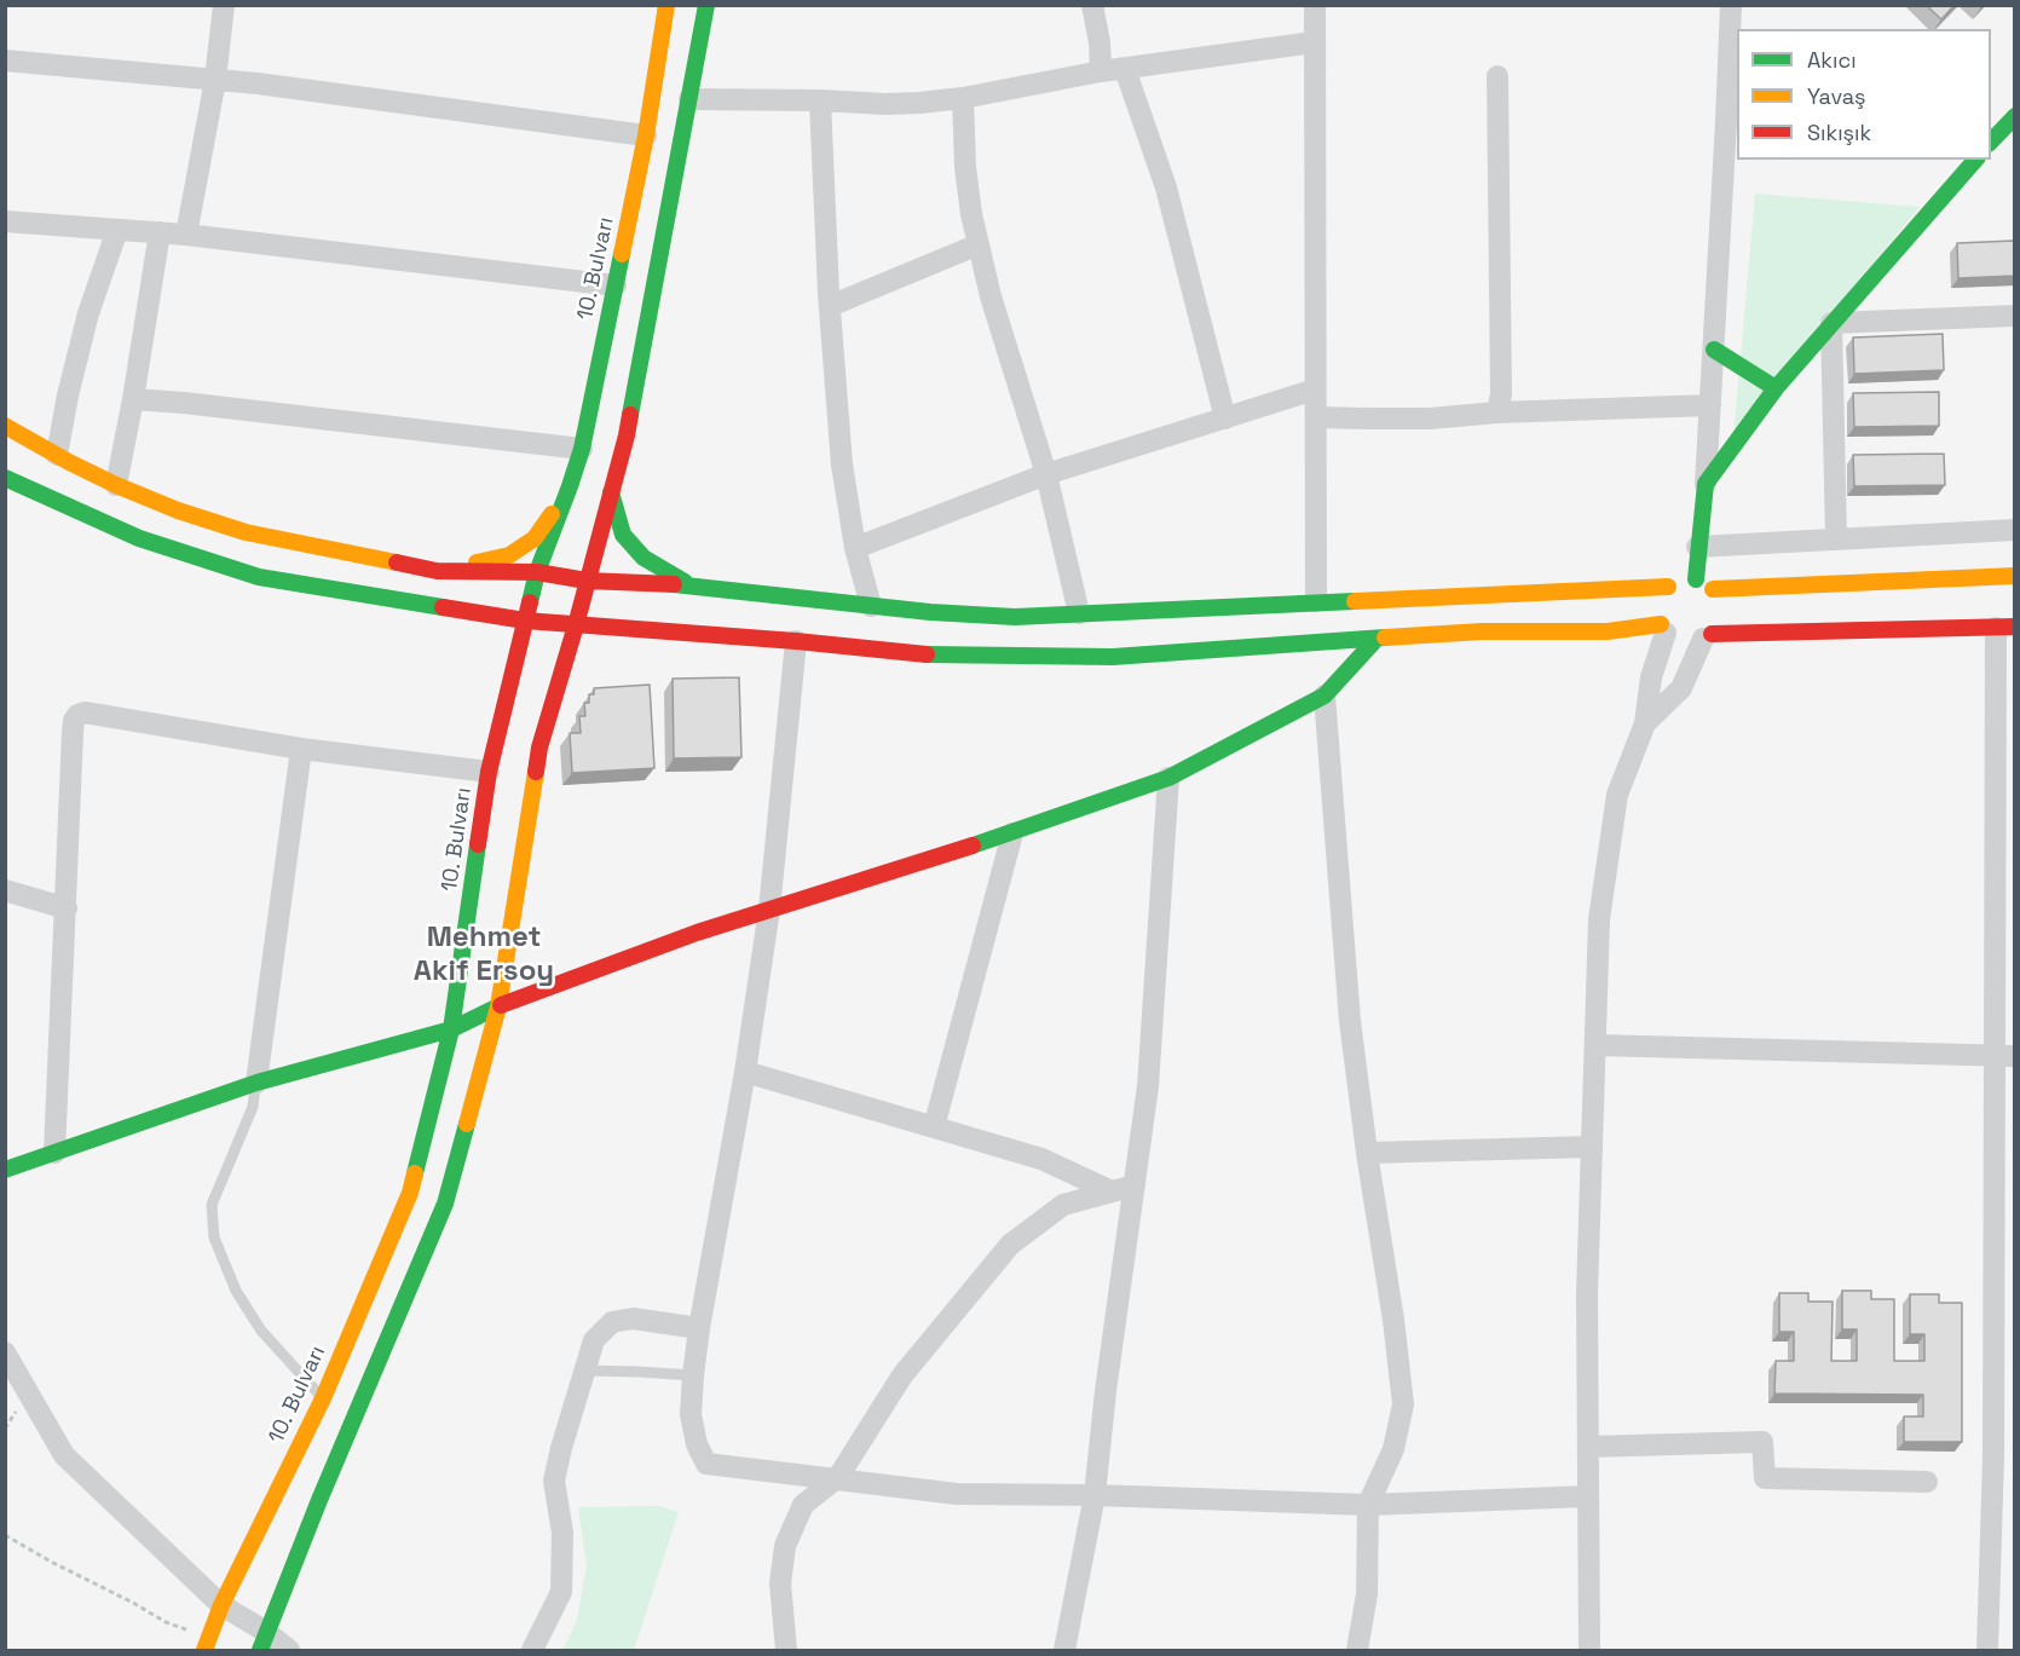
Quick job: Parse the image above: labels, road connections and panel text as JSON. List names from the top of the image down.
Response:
{
  "streets": {
    "main road": ["10. Bulvarı"]
  },
  "districts": ["Mehmet Akif Ersoy"],
  "legend": ["Akıcı", "Yavaş", "Sıkışık"]
}
